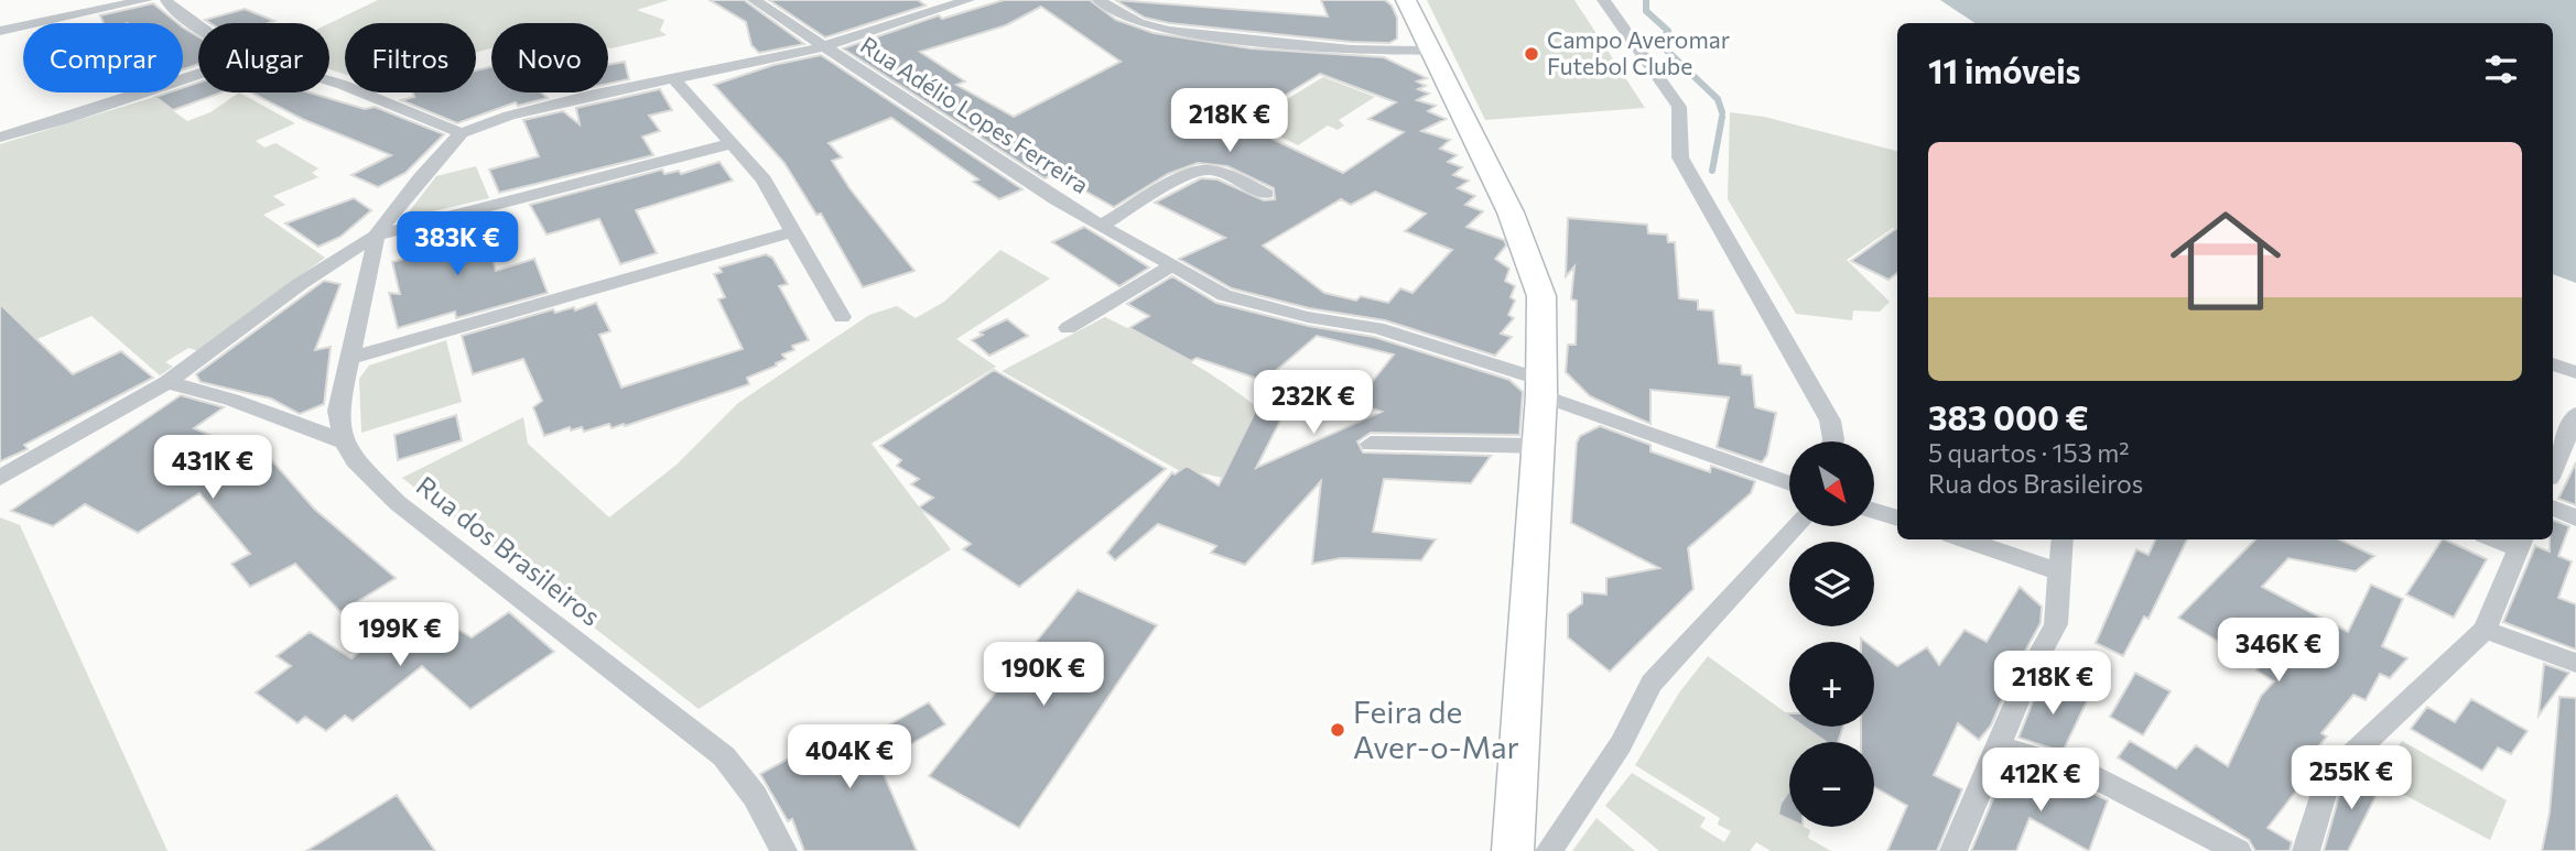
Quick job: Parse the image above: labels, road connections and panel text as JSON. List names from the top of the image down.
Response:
{
  "streets": {
    "street": ["Rua Adélio Lopes Ferreira", "Rua dos Brasileiros"]
  },
  "places": ["Campo Averomar Futebol Clube", "Feira de Aver-o-Mar"],
  "north": "bottom right",
  "page": {
    "chip": [
      "Comprar",
      "Alugar",
      "Filtros",
      "Novo"
    ],
    "heading": "11 imóveis",
    "price": [
      "218K €",
      "383K €",
      "232K €",
      "431K €",
      "199K €",
      "346K €",
      "190K €",
      "218K €",
      "404K €",
      "255K €",
      "412K €"
    ],
    "list": [
      {
        "name": "383 000 €",
        "note": "5 quartos · 153 m² · Rua dos Brasileiros"
      }
    ],
    "map_buttons": ["+", "−"]
  }
}
